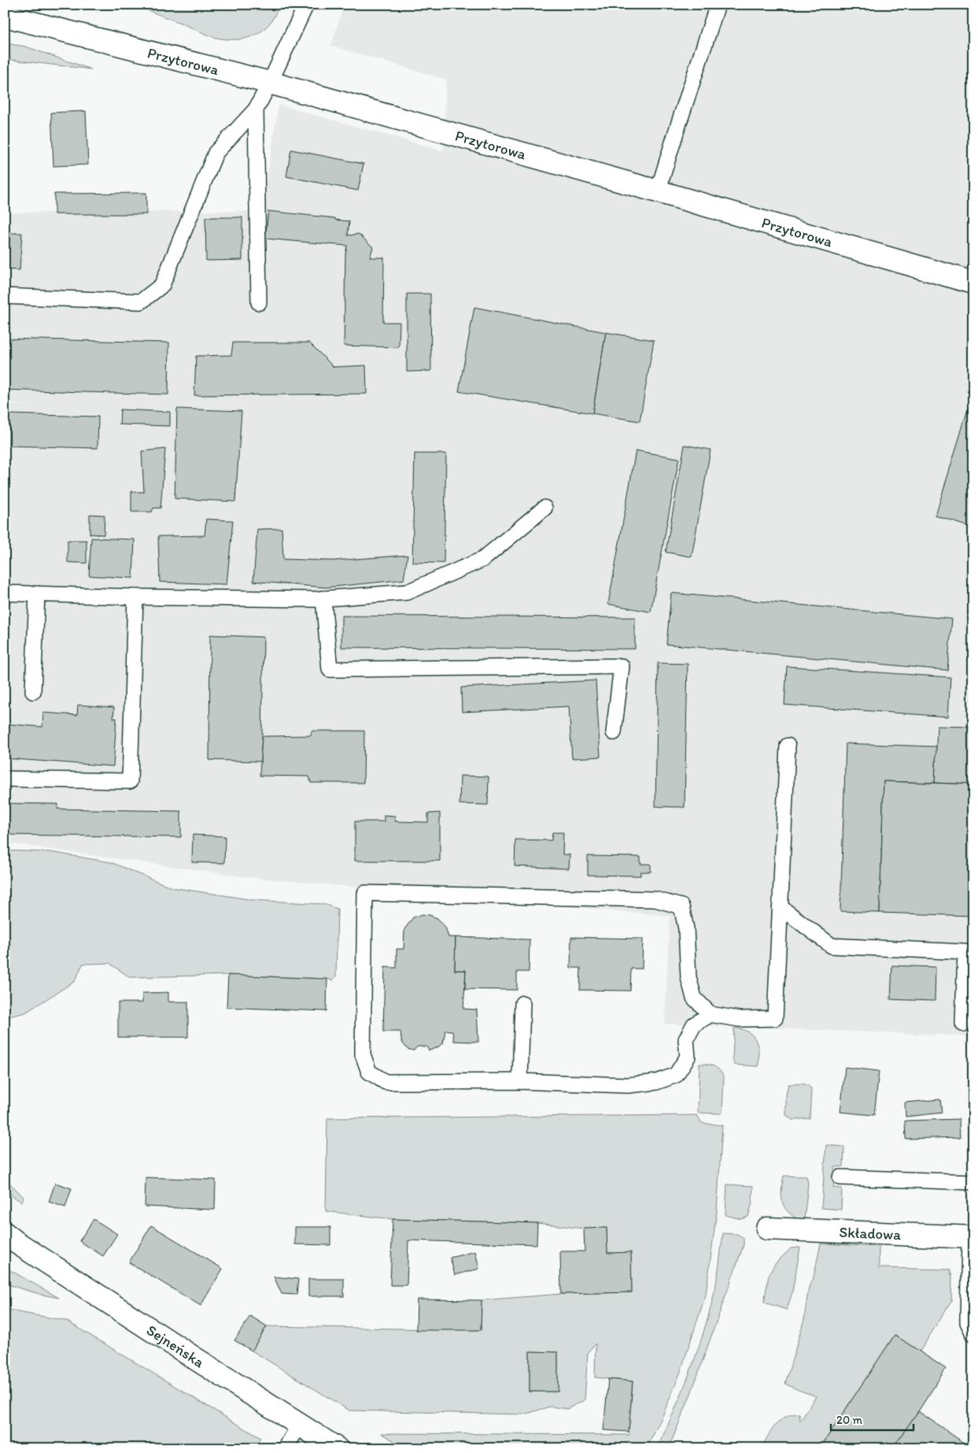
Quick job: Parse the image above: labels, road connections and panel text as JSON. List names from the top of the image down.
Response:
{
  "streets": {
    "street": ["Przytorowa", "Składowa", "Sejneńska"]
  },
  "scale_bar": "20 m"
}
